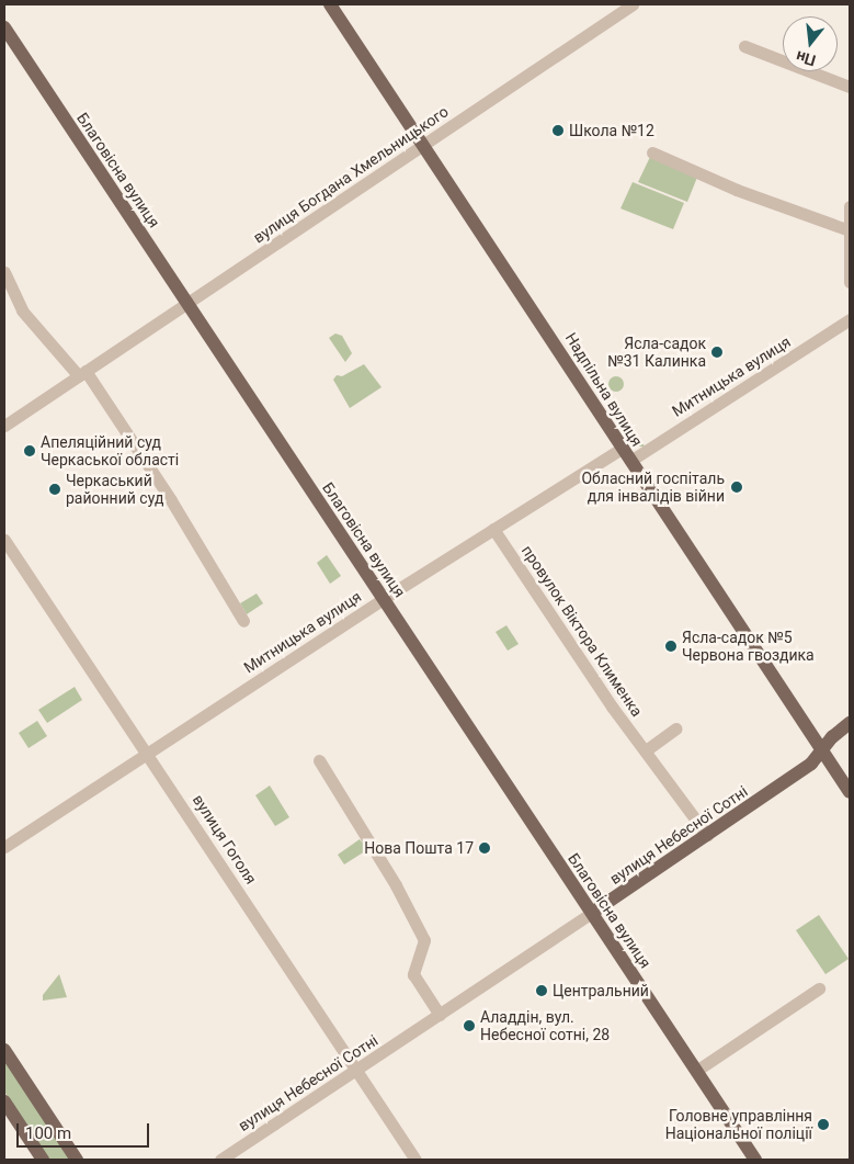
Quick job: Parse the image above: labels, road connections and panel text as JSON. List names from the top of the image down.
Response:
{
  "streets": {
    "main road": ["Благовісна вулиця", "Надпільна вулиця", "вулиця Небесної Сотні"],
    "street": [
      "вулиця Богдана Хмельницького",
      "Митницька вулиця",
      "провулок Віктора Клименка",
      "вулиця Гоголя"
    ]
  },
  "crossings": [
    ["Благовісна вулиця", "вулиця Богдана Хмельницького"],
    ["Благовісна вулиця", "Митницька вулиця"],
    ["Благовісна вулиця", "вулиця Небесної Сотні"],
    ["вулиця Богдана Хмельницького", "Надпільна вулиця"],
    ["Митницька вулиця", "Надпільна вулиця"],
    ["Митницька вулиця", "провулок Віктора Клименка"],
    ["Митницька вулиця", "вулиця Гоголя"],
    ["Надпільна вулиця", "вулиця Небесної Сотні"],
    ["провулок Віктора Клименка", "вулиця Небесної Сотні"],
    ["вулиця Небесної Сотні", "вулиця Гоголя"]
  ],
  "places": [
    "Школа №12",
    "Ясла-садок №31 Калинка",
    "Апеляційний суд Черкаської області",
    "Обласний госпіталь для інвалідів війни",
    "Черкаський районний суд",
    "Ясла-садок №5 Червона гвоздика",
    "Нова Пошта 17",
    "Центральний",
    "Аладдін, вул. Небесної сотні, 28",
    "Головне управління Національної поліції"
  ],
  "scale_bar": "100 m",
  "north": "bottom"
}
